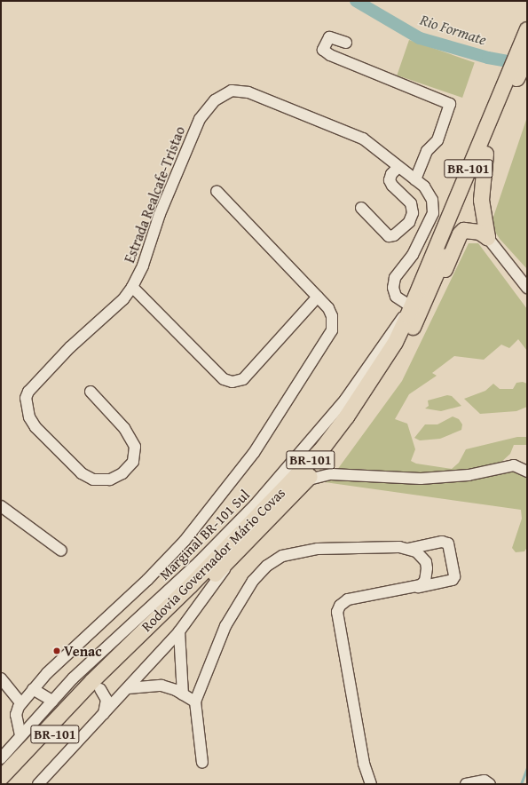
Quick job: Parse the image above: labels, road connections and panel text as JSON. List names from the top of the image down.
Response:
{
  "streets": {
    "highway": ["BR-101", "Rodovia Governador Mário Covas"],
    "street": ["Estrada Realcafe-Tristao", "Marginal BR-101 Sul"]
  },
  "crossings": [
    ["Estrada Realcafe-Tristao", "Marginal BR-101 Sul"],
    ["Estrada Realcafe-Tristao", "Rodovia Governador Mário Covas"],
    ["Marginal BR-101 Sul", "Rodovia Governador Mário Covas"]
  ],
  "water": ["Rio Formate"],
  "places": ["Venac"]
}
